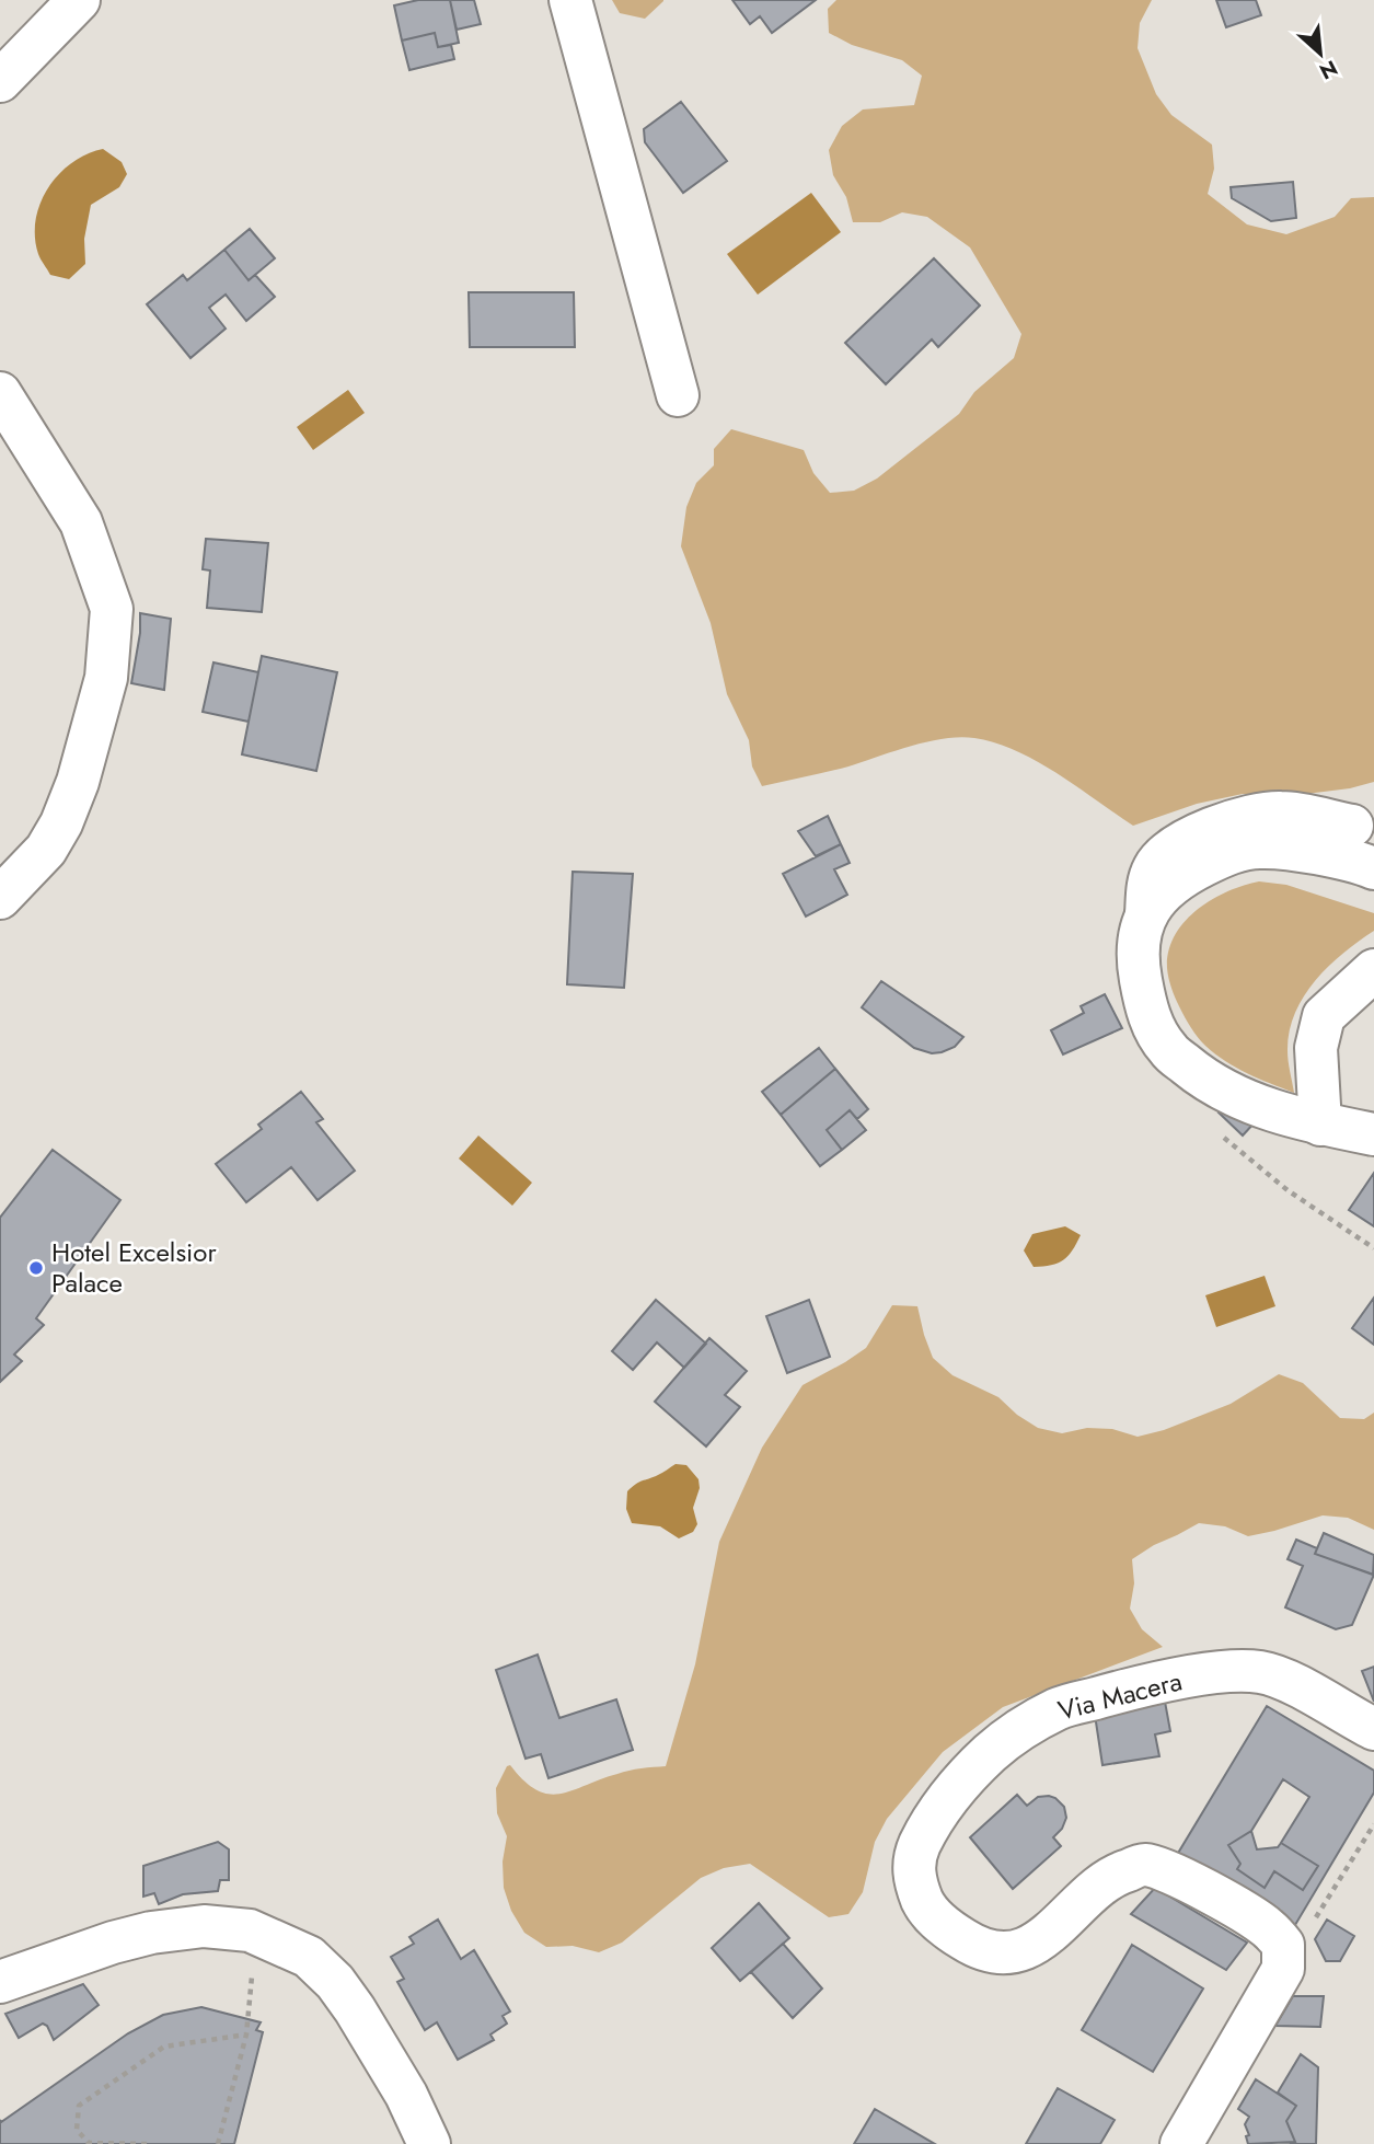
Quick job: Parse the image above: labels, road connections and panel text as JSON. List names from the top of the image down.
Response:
{
  "streets": {
    "street": ["Via Macera"]
  },
  "places": ["Hotel Excelsior Palace"],
  "north": "bottom right"
}
